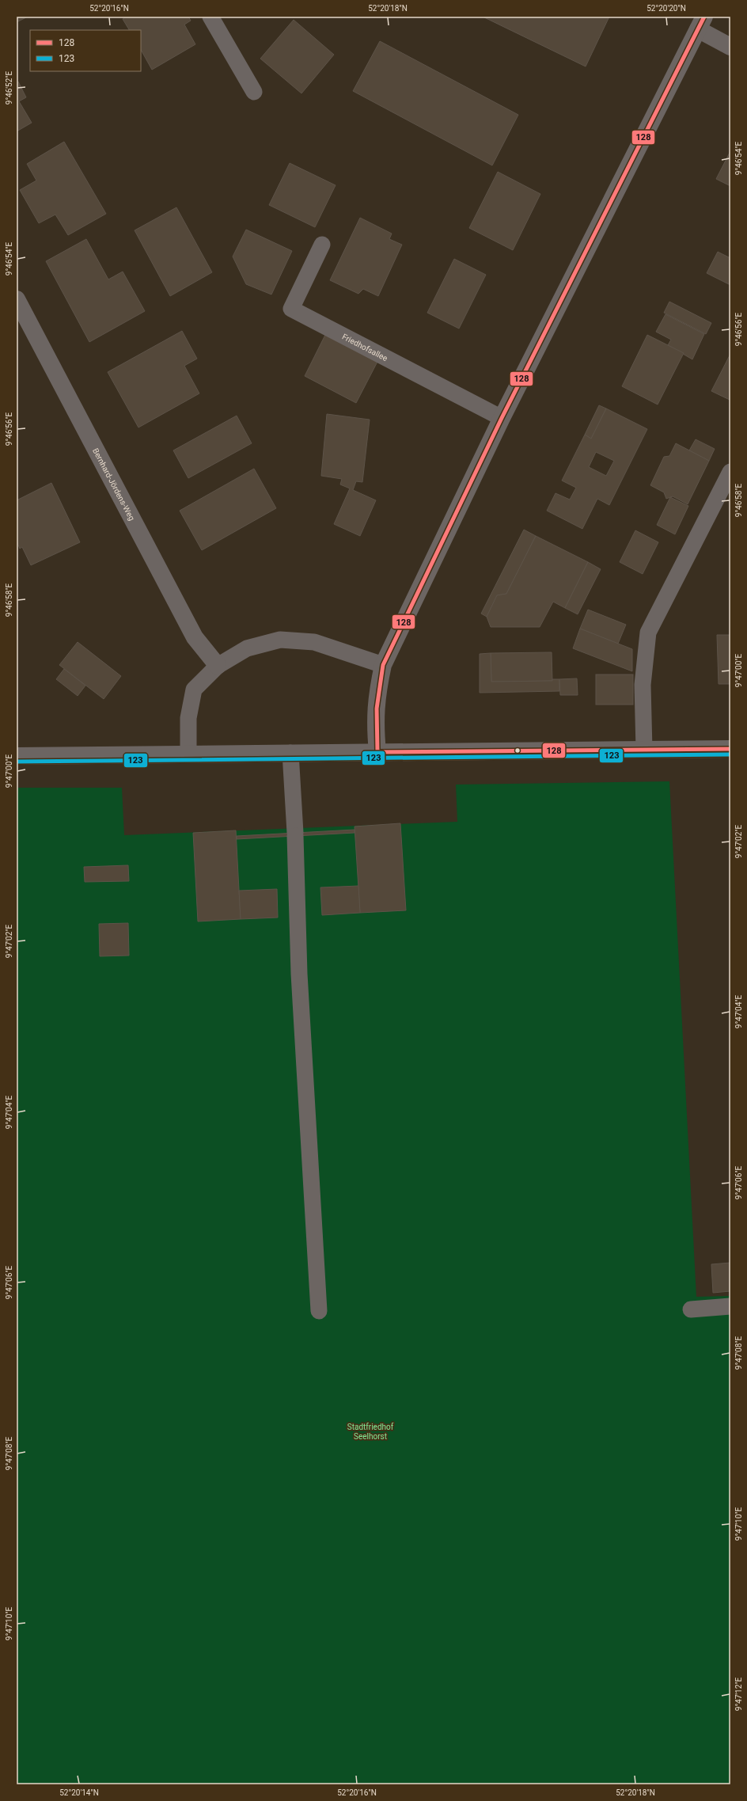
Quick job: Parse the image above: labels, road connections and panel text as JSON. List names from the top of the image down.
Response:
{
  "streets": {
    "street": ["Bernhard-Jördens-Weg"],
    "lane": ["Friedhofsallee"]
  },
  "parks": ["Stadtfriedhof Seelhorst"],
  "lines": ["transit line 128", "transit line 123"],
  "legend": ["128", "123"],
  "coordinates": [
    "52°20'16\"N",
    "52°20'18\"N",
    "52°20'20\"N",
    "9°46'52\"E",
    "9°46'54\"E",
    "9°46'56\"E",
    "9°46'58\"E",
    "9°47'00\"E",
    "9°47'02\"E",
    "9°47'04\"E",
    "9°47'06\"E",
    "9°47'08\"E",
    "9°47'10\"E",
    "9°47'12\"E",
    "52°20'14\"N"
  ]
}
